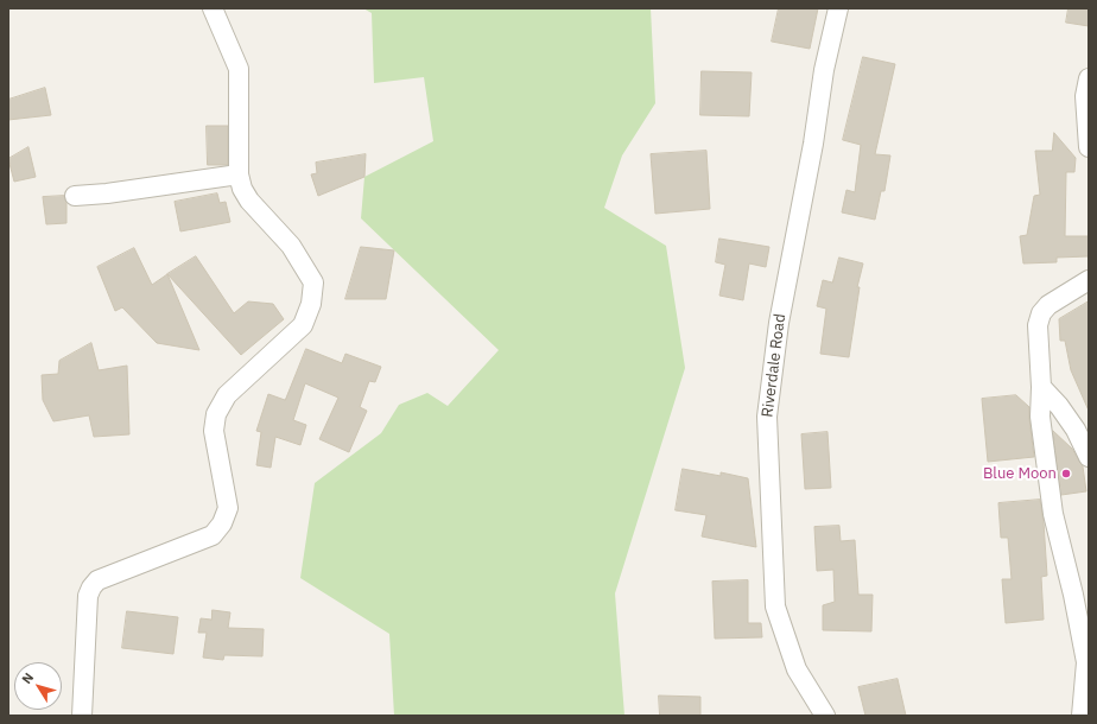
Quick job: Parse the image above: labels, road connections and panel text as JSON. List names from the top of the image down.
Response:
{
  "streets": {
    "street": ["Riverdale Road"]
  },
  "places": ["Blue Moon"],
  "north": "top left"
}
